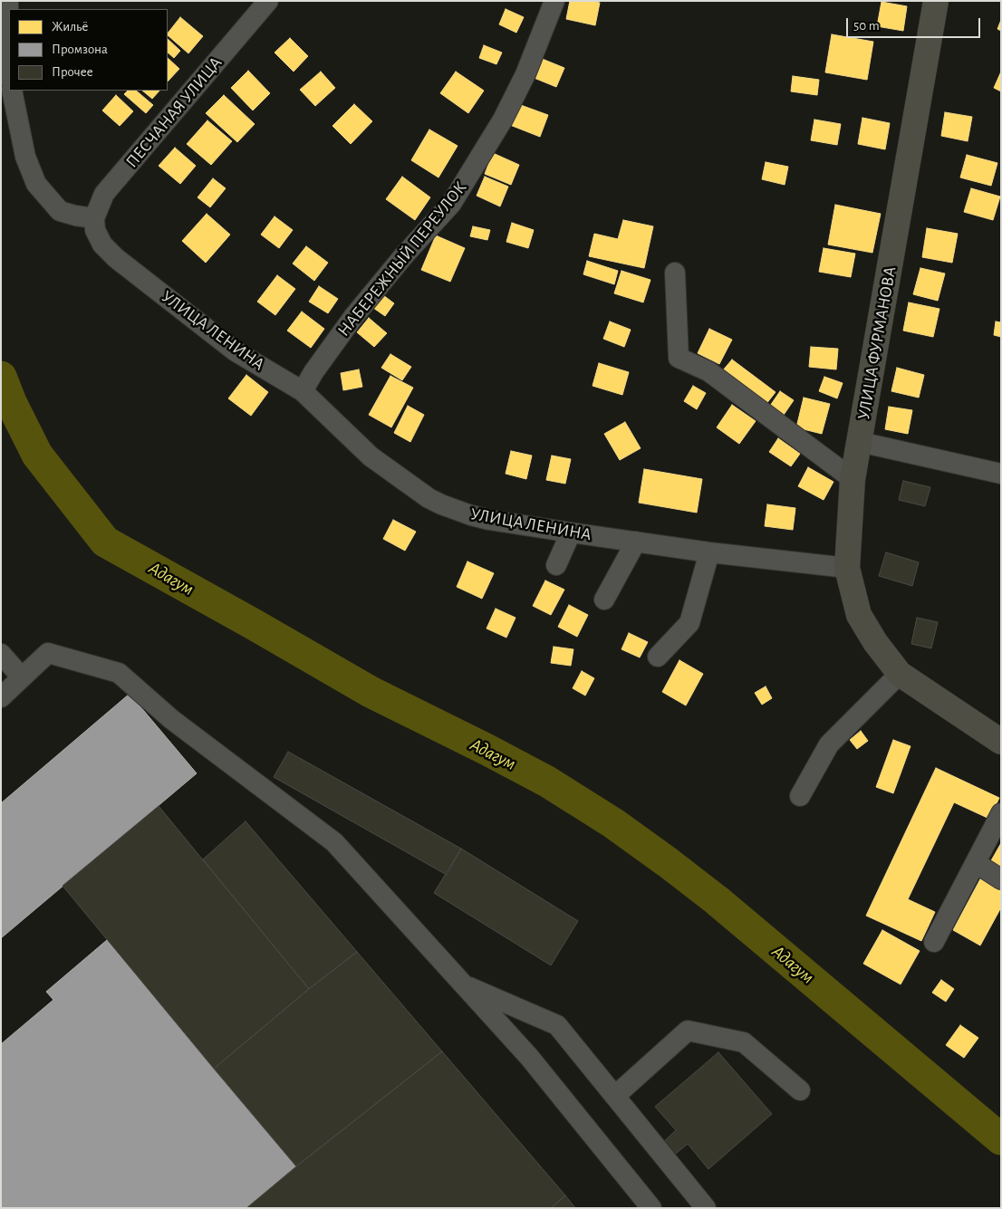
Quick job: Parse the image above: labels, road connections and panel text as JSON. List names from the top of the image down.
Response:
{
  "streets": {
    "main road": ["УЛИЦА ФУРМАНОВА"],
    "street": ["ПЕСЧАНАЯ УЛИЦА", "НАБЕРЕЖНЫЙ ПЕРЕУЛОК", "УЛИЦА ЛЕНИНА"]
  },
  "crossings": [
    ["ПЕСЧАНАЯ УЛИЦА", "УЛИЦА ЛЕНИНА"],
    ["НАБЕРЕЖНЫЙ ПЕРЕУЛОК", "УЛИЦА ЛЕНИНА"],
    ["УЛИЦА ЛЕНИНА", "УЛИЦА ФУРМАНОВА"]
  ],
  "water": ["Адагум"],
  "legend": ["Жильё", "Промзона", "Прочее"],
  "scale_bar": "50 m"
}
